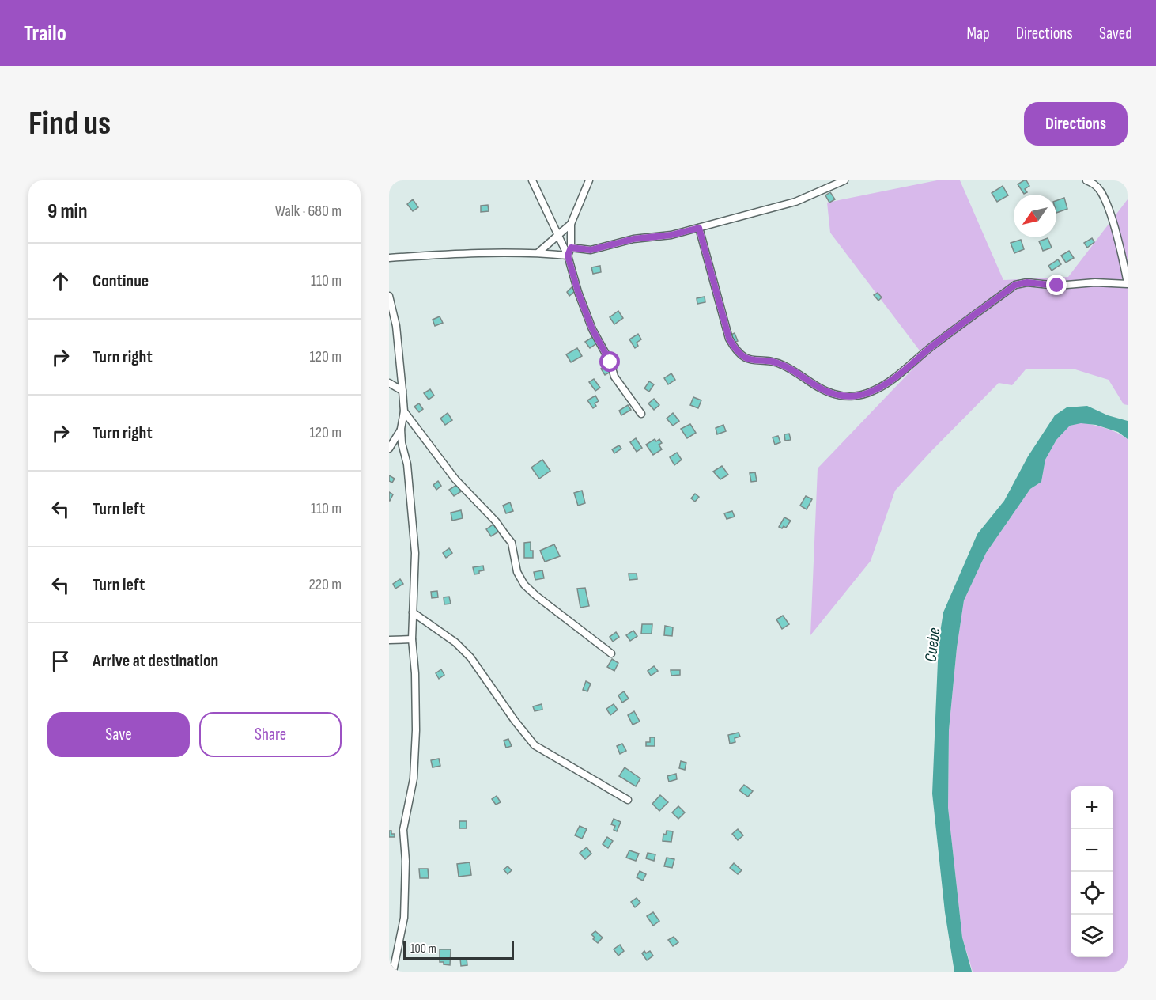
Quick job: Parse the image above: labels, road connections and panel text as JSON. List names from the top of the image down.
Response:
{
  "water": ["Cuebe"],
  "scale_bar": "100 m",
  "north": "bottom left",
  "page": {
    "header": "Trailo",
    "nav": ["Map", "Directions", "Saved"],
    "buttons": [
      "Directions",
      ["Save", "Share"]
    ],
    "title": "Find us",
    "heading": ["9 min", "Walk · 680 m"],
    "list": [
      ["Continue", "110 m"],
      ["Turn right", "120 m"],
      ["Turn right", "120 m"],
      ["Turn left", "110 m"],
      ["Turn left", "220 m"],
      "Arrive at destination"
    ],
    "map_buttons": ["+", "−"],
    "scale": "100 m"
  }
}
